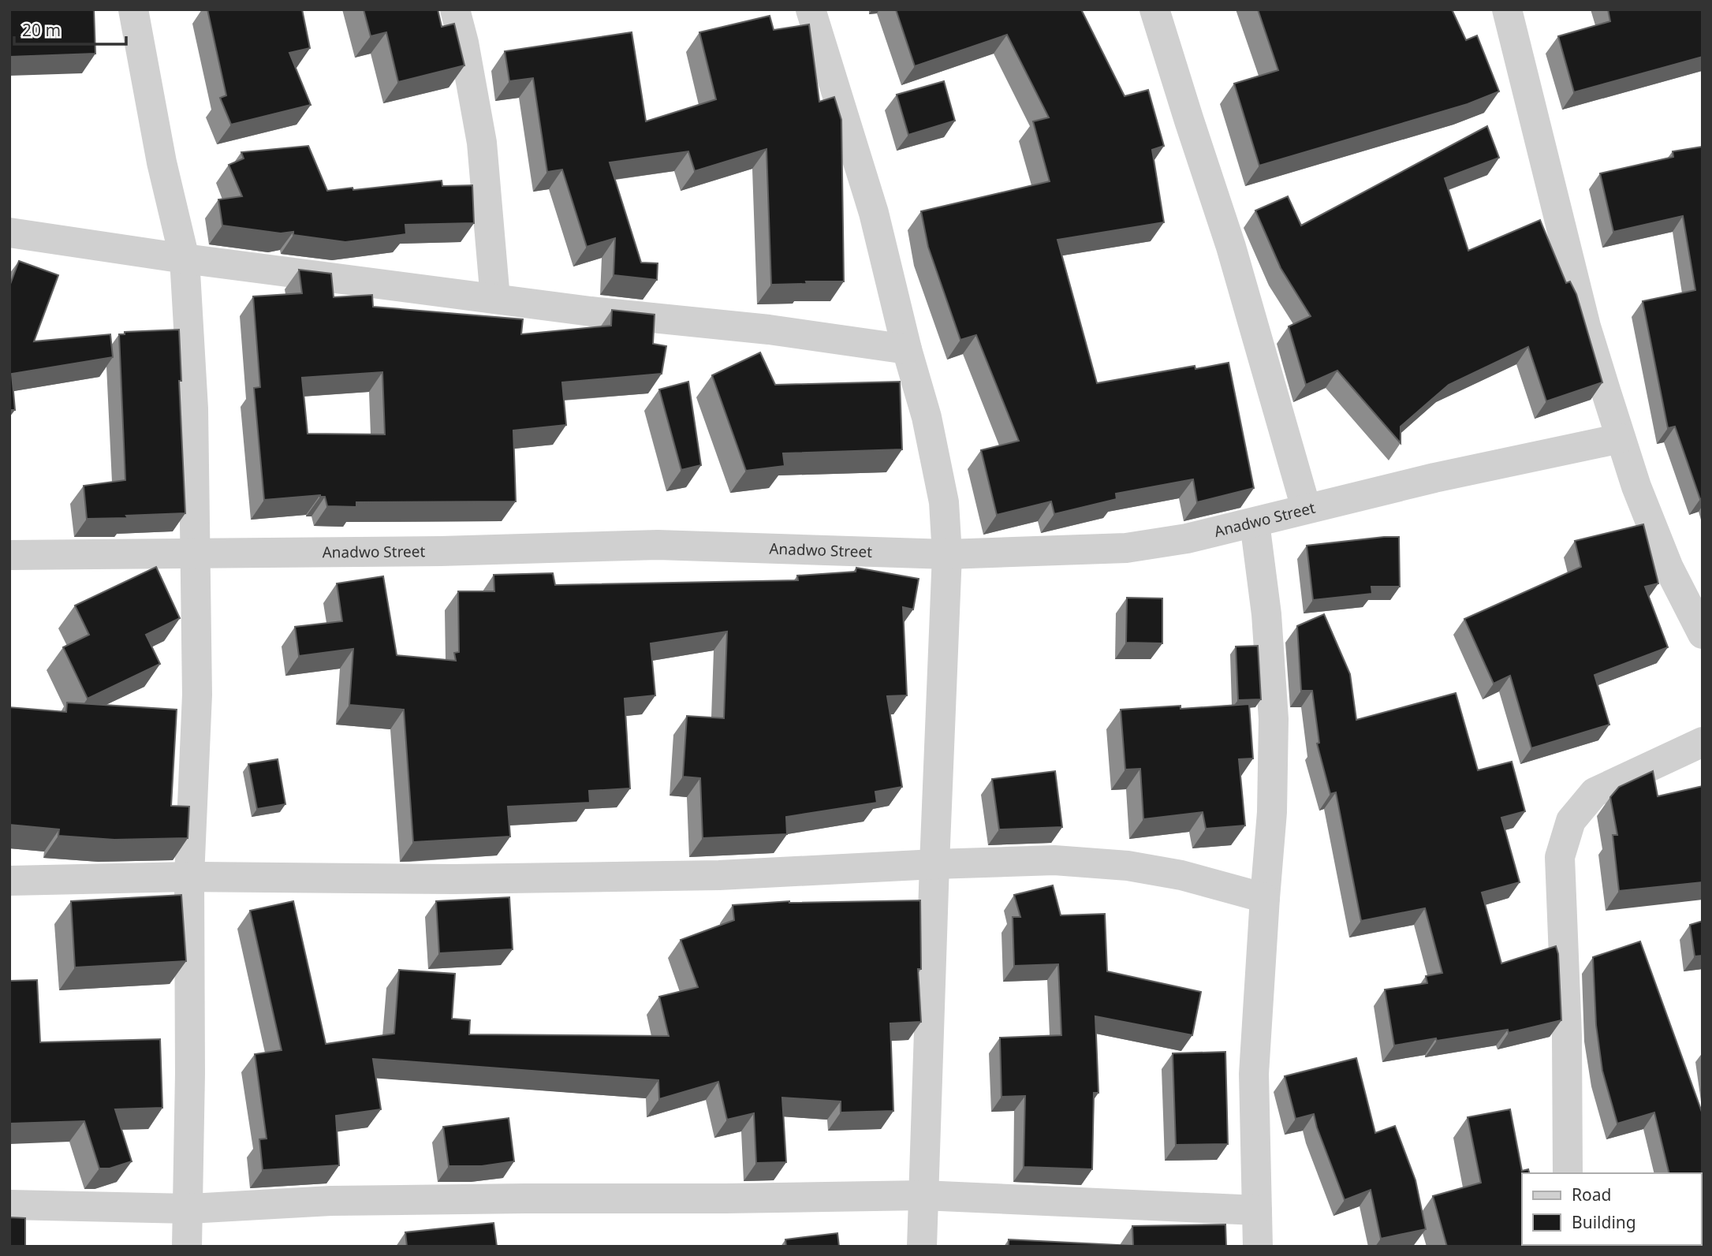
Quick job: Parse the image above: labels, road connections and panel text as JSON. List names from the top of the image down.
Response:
{
  "streets": {
    "street": ["Anadwo Street"]
  },
  "legend": ["Road", "Building"],
  "scale_bar": "20 m"
}
